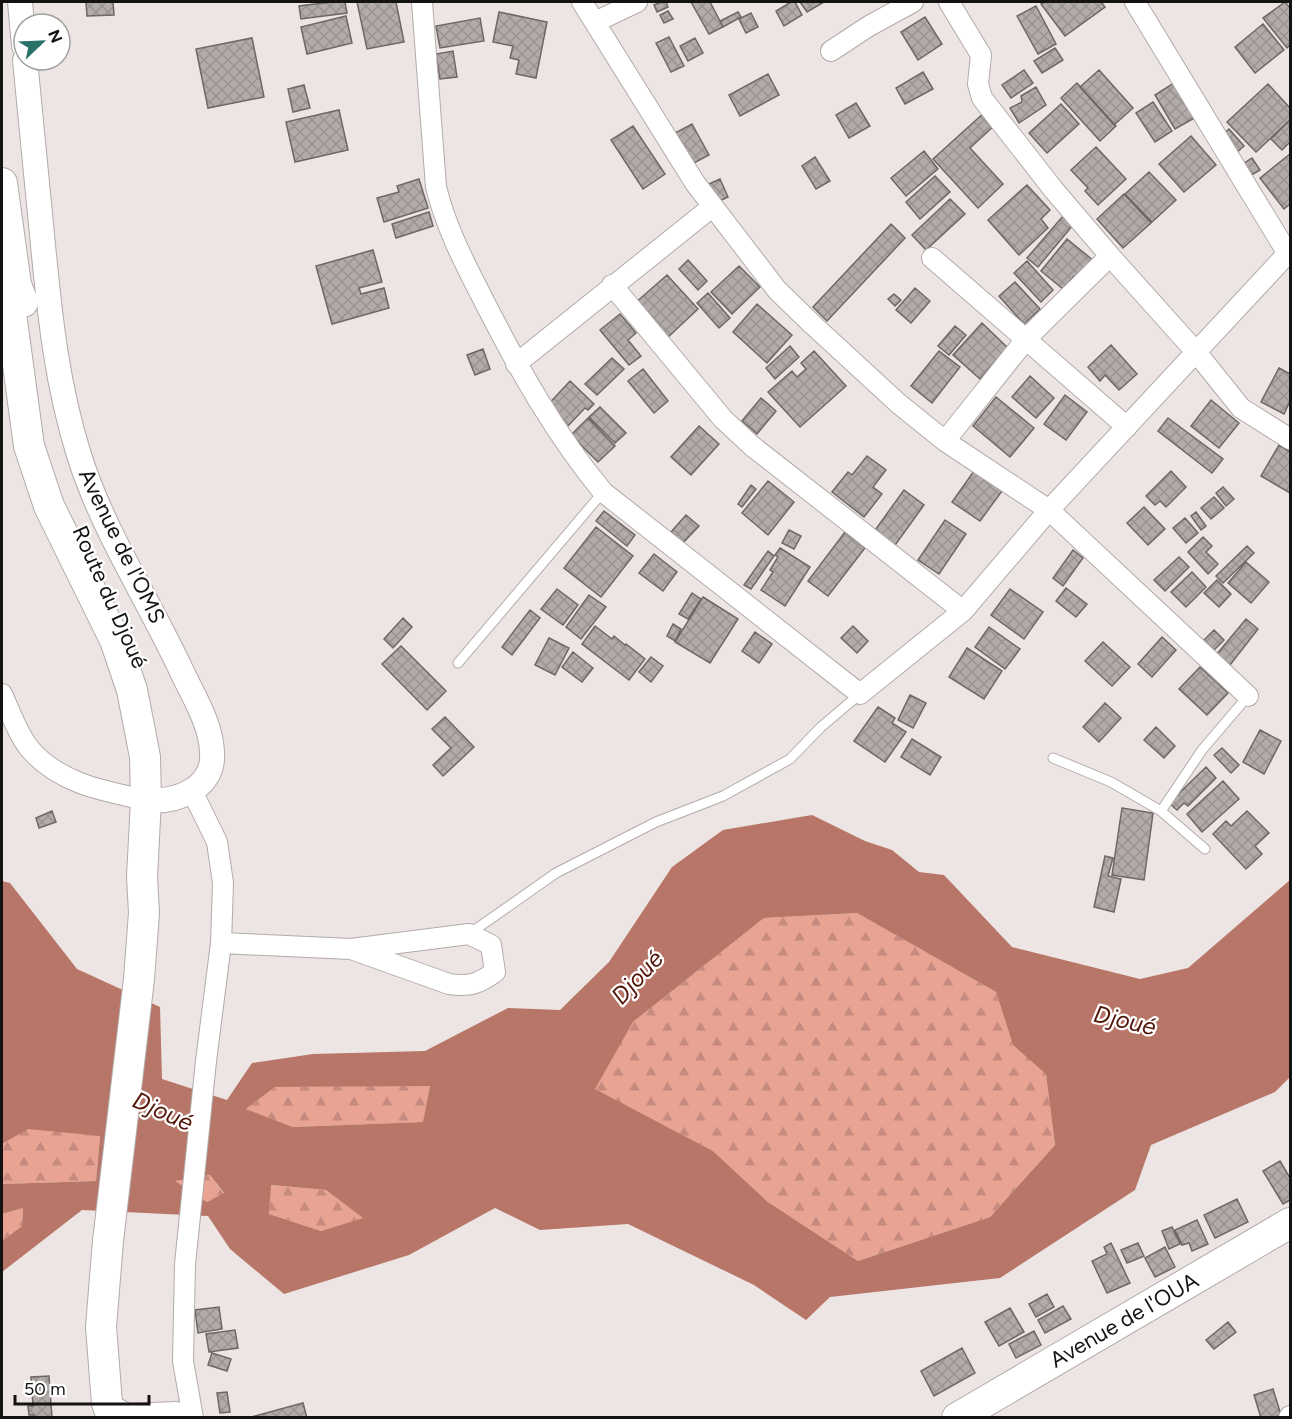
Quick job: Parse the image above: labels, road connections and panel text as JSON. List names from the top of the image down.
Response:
{
  "streets": {
    "main road": ["Route du Djoué", "Avenue de l'OUA"],
    "street": ["Avenue de l'OMS"]
  },
  "water": ["Djoué"],
  "scale_bar": "50 m",
  "north": "top right"
}
